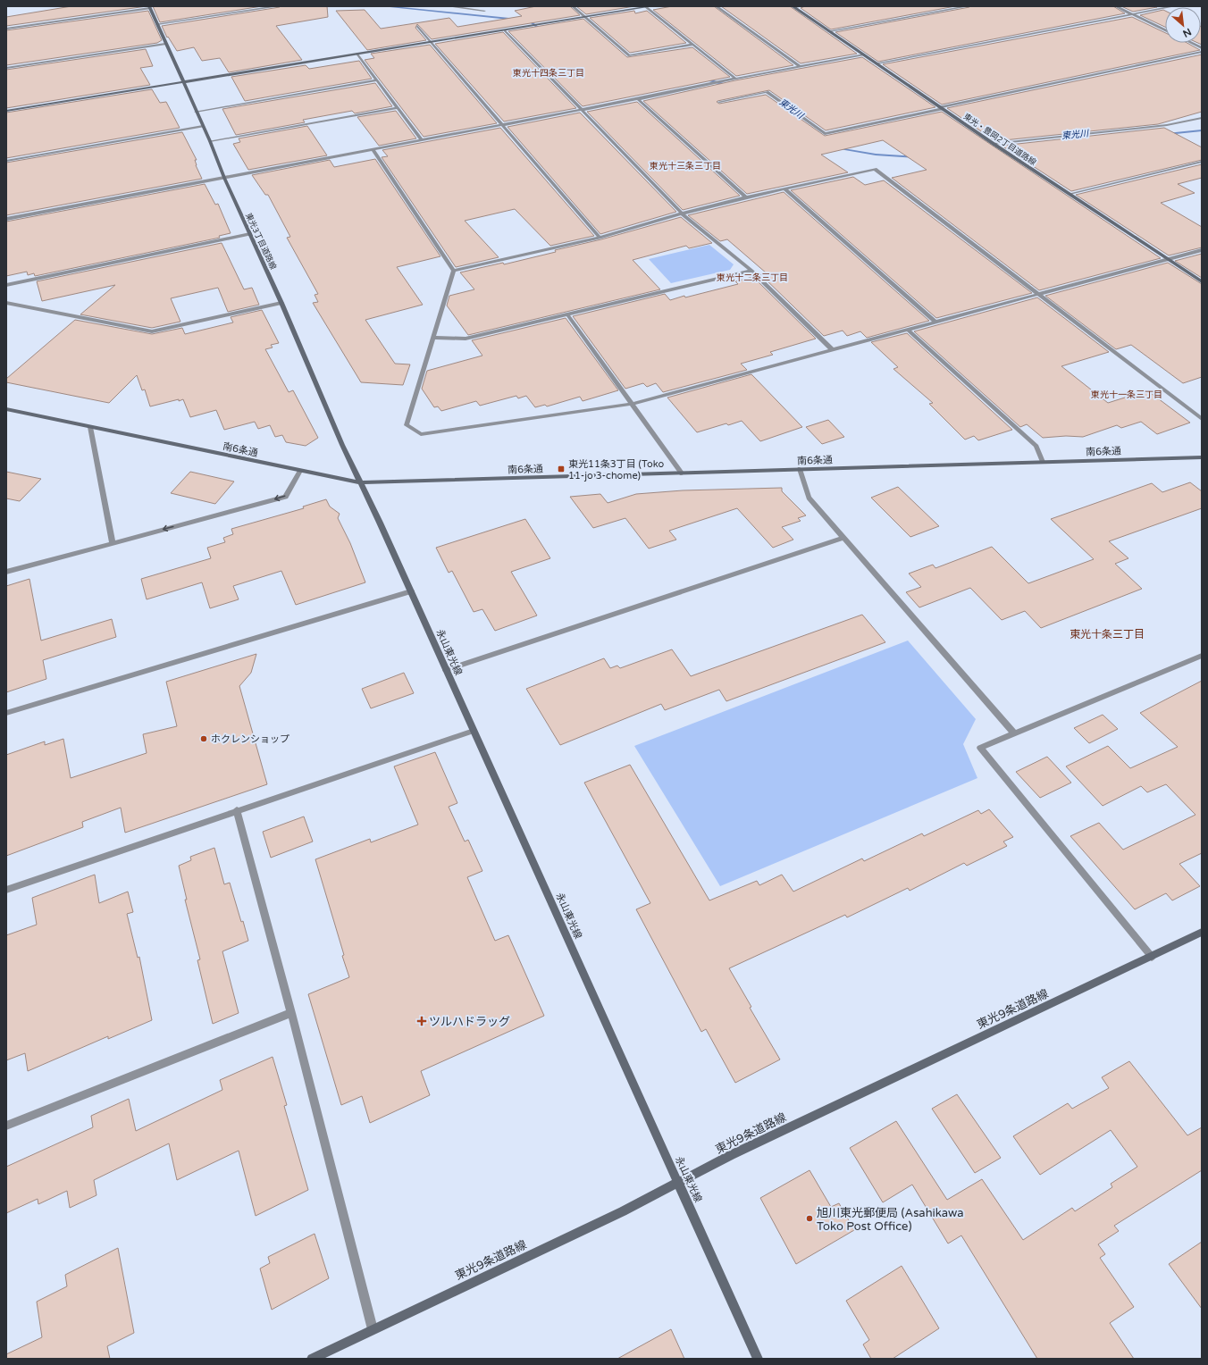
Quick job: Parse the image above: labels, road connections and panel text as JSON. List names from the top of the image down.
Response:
{
  "streets": {
    "street": [
      "東光・豊岡2丁目道路線",
      "東光3丁目道路線",
      "南6条通",
      "永山東光線",
      "東光9条道路線"
    ]
  },
  "crossings": [
    ["東光3丁目道路線", "南6条通"],
    ["東光3丁目道路線", "永山東光線"],
    ["南6条通", "永山東光線"],
    ["永山東光線", "東光9条道路線"]
  ],
  "districts": [
    "東光十四条三丁目",
    "東光十三条三丁目",
    "東光十二条三丁目",
    "東光十一条三丁目",
    "東光十条三丁目"
  ],
  "water": ["東光川"],
  "places": {
    "transit": ["東光11条3丁目 (Toko 11-jo 3-chome)"],
    "other": ["ホクレンショップ", "旭川東光郵便局 (Asahikawa Toko Post Office)"],
    "health": ["ツルハドラッグ"]
  },
  "north": "bottom right"
}
